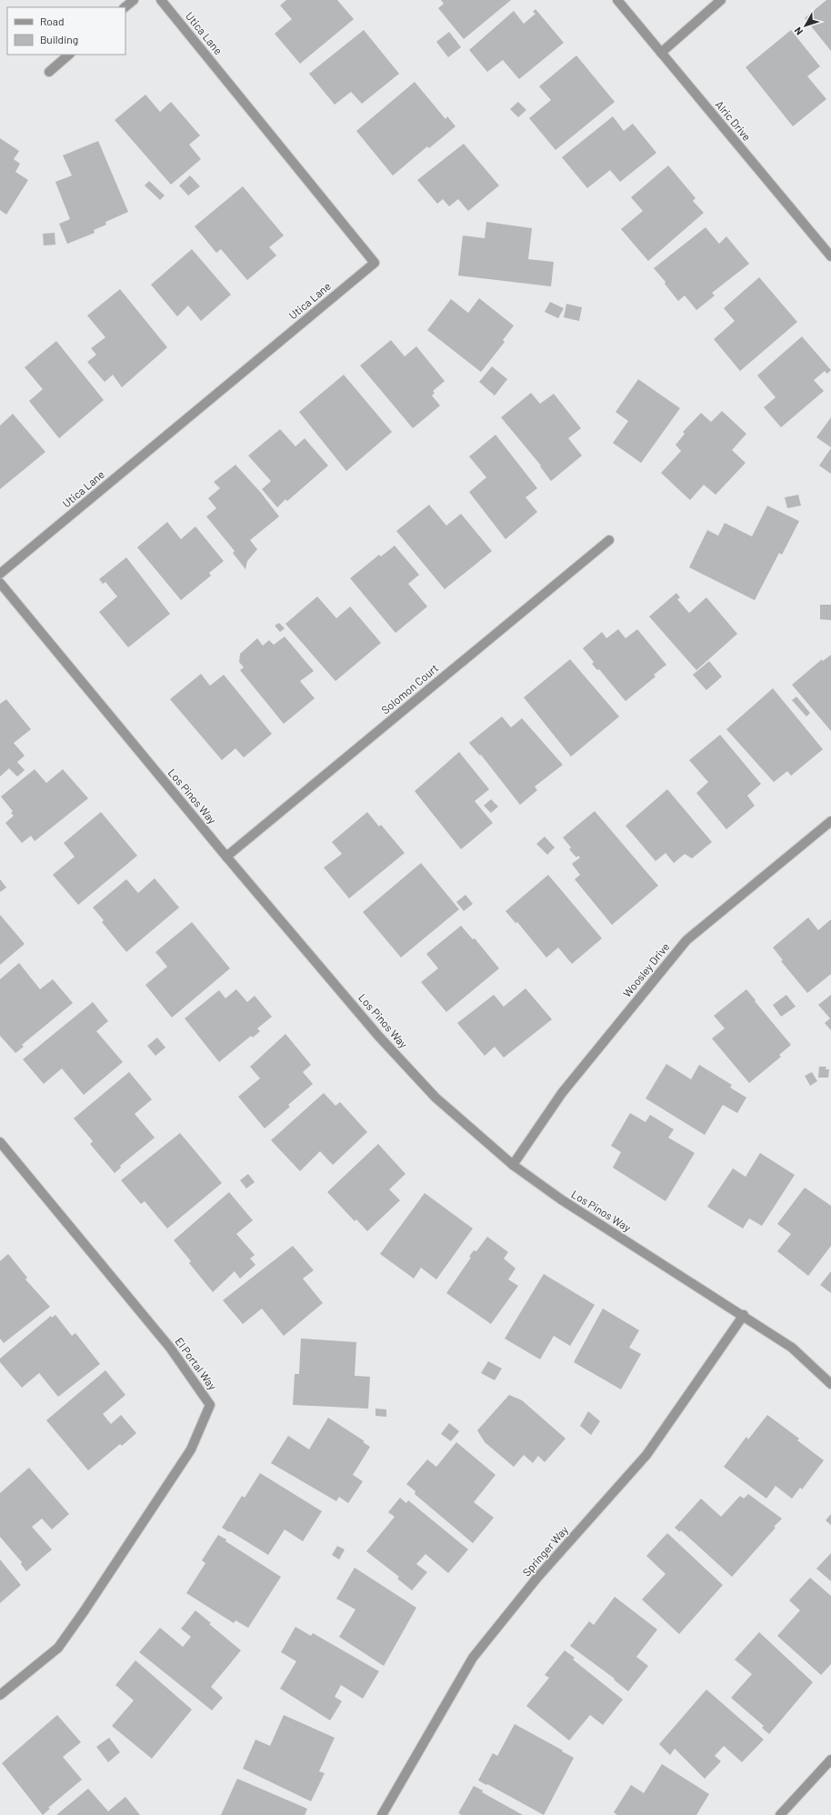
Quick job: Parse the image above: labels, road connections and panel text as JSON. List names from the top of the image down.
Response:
{
  "streets": {
    "street": [
      "Utica Lane",
      "Alric Drive",
      "Solomon Court",
      "Los Pinos Way",
      "Woosley Drive",
      "El Portal Way",
      "Springer Way"
    ]
  },
  "crossings": [
    ["Solomon Court", "Los Pinos Way"],
    ["Los Pinos Way", "Woosley Drive"],
    ["Los Pinos Way", "Springer Way"]
  ],
  "legend": ["Road", "Building"],
  "north": "bottom left"
}
